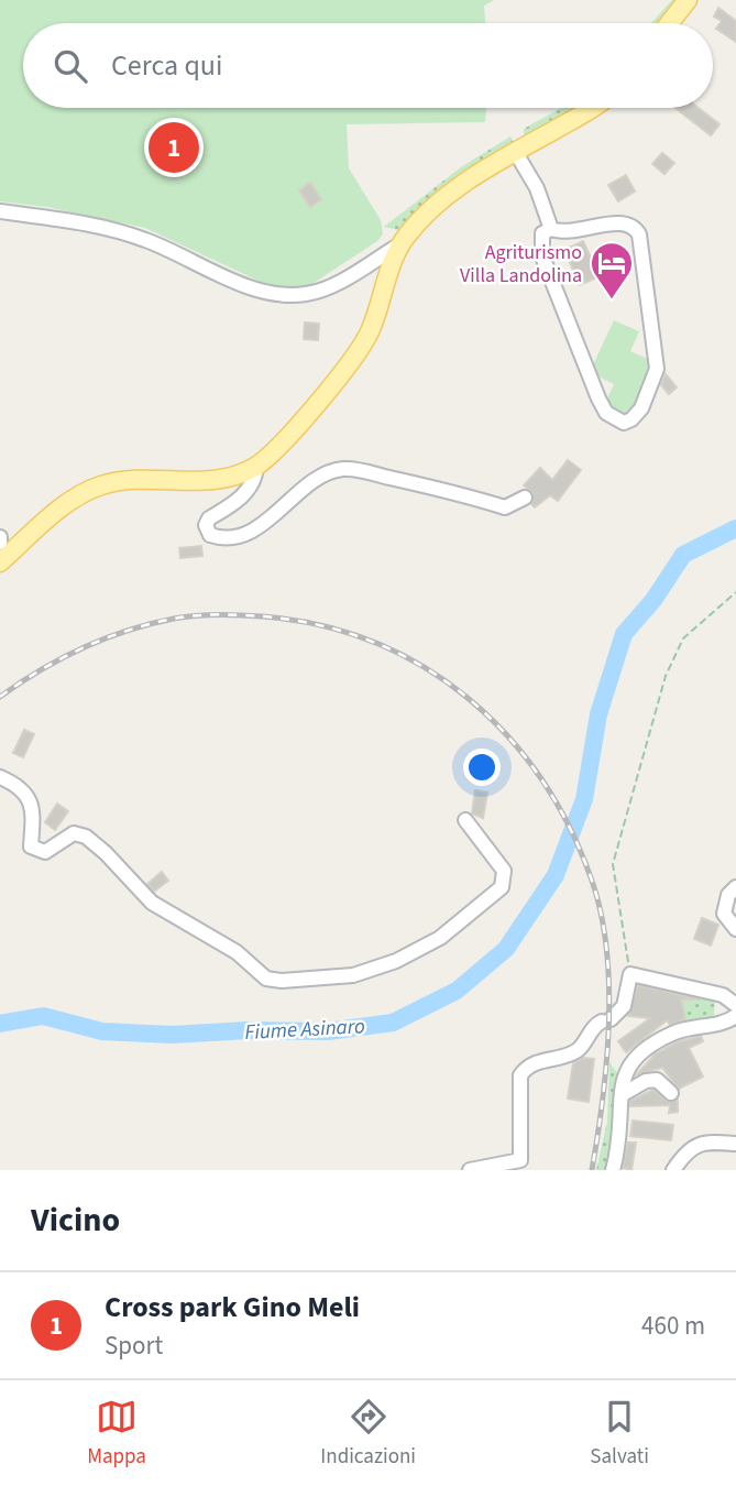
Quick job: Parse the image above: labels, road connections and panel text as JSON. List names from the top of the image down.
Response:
{
  "water": ["Fiume Asinaro"],
  "places": {
    "hotel": ["Agriturismo Villa Landolina"]
  },
  "page": {
    "search": "Cerca qui",
    "pins": "1",
    "heading": "Vicino",
    "list": [
      {
        "mark": "1",
        "name": "Cross park Gino Meli",
        "note": "Sport",
        "value": "460 m"
      }
    ],
    "nav": ["Mappa", "Indicazioni", "Salvati"]
  }
}
